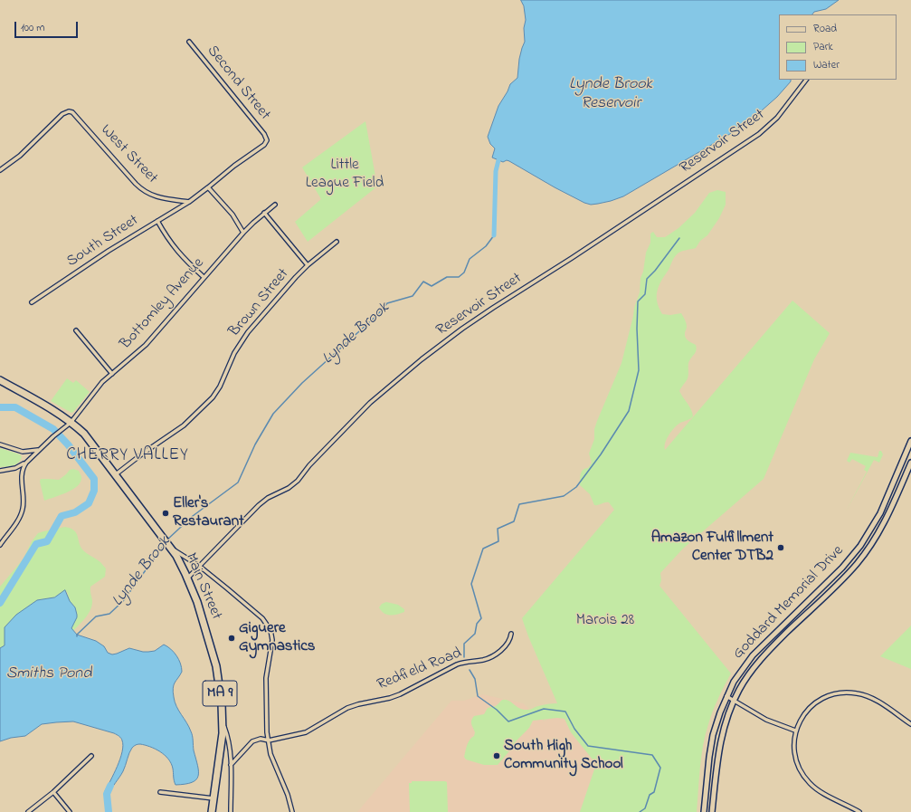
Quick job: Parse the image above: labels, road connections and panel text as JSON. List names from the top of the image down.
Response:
{
  "streets": {
    "highway": ["Main Street", "MA 9"],
    "main road": ["Goddard Memorial Drive"],
    "street": [
      "Second Street",
      "Reservoir Street",
      "West Street",
      "South Street",
      "Brown Street",
      "Bottomley Avenue",
      "Redfield Road"
    ]
  },
  "crossings": [
    ["Reservoir Street", "Main Street"],
    ["West Street", "South Street"],
    ["Brown Street", "Main Street"],
    ["Bottomley Avenue", "Main Street"]
  ],
  "districts": ["CHERRY VALLEY"],
  "water": ["Lynde Brook Reservoir", "Lynde Brook", "Smiths Pond"],
  "parks": ["Little League Field", "Marois 28"],
  "places": [
    "Eller's Restaurant",
    "Amazon Fulfillment Center DTB2",
    "Giguere Gymnastics",
    "South High Community School"
  ],
  "legend": ["Road", "Park", "Water"],
  "scale_bar": "100 m"
}
